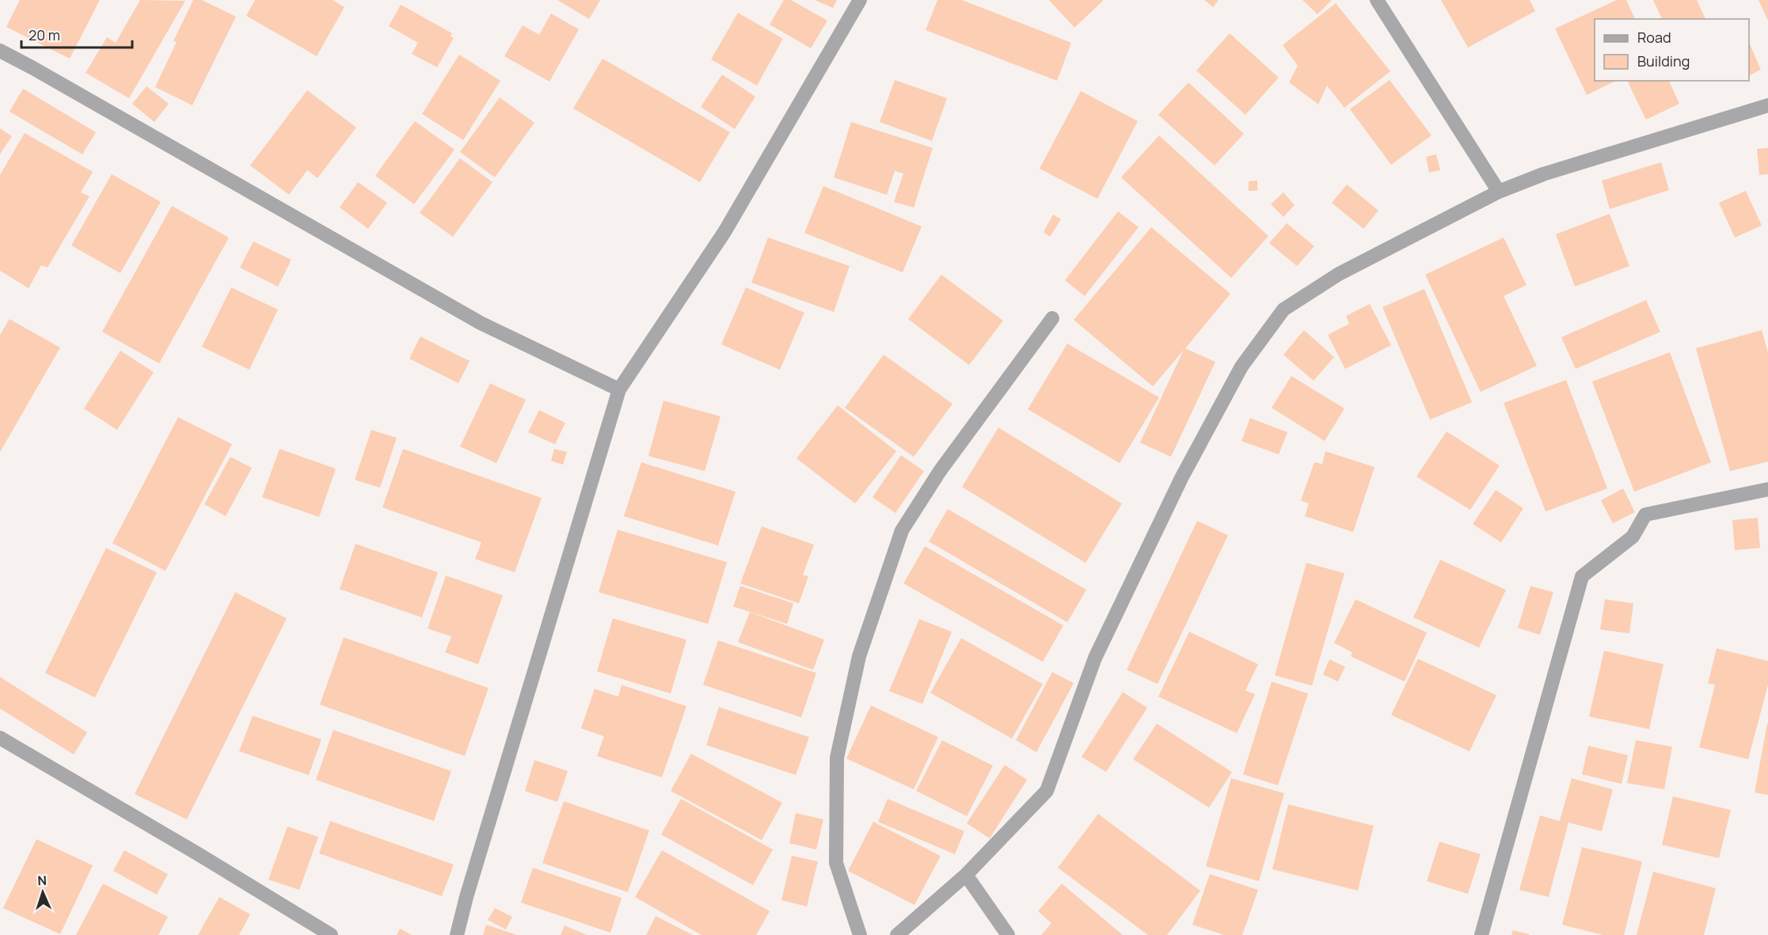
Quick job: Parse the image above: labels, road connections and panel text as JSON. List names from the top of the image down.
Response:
{
  "legend": ["Road", "Building"],
  "scale_bar": "20 m",
  "north": "top"
}
